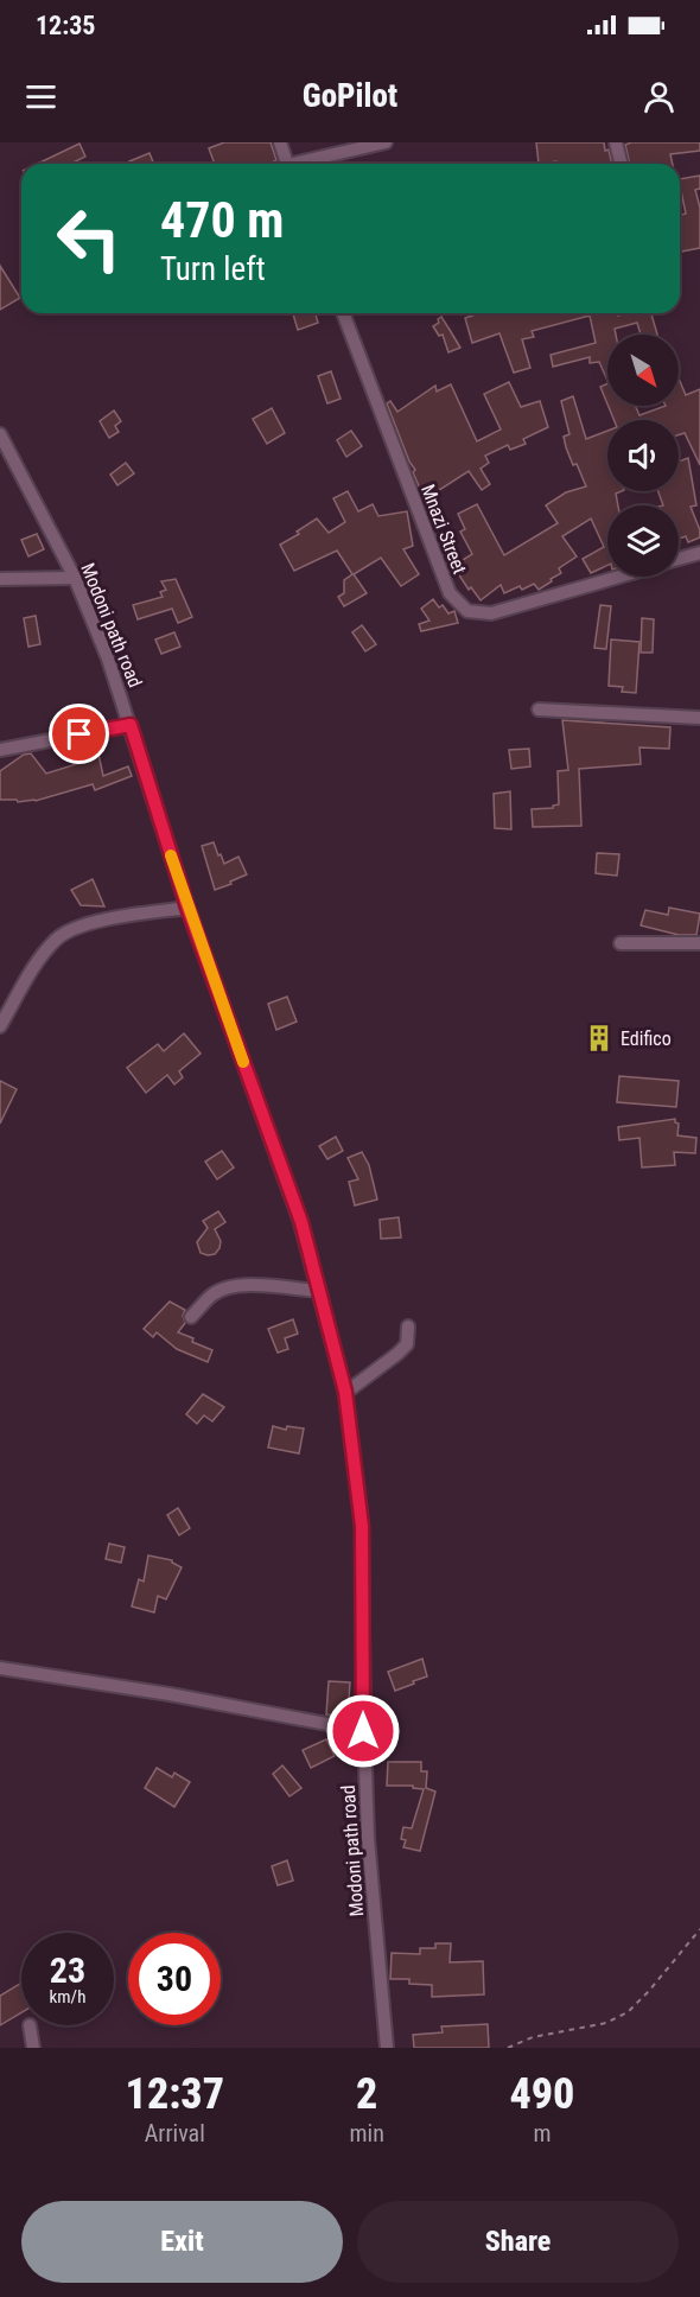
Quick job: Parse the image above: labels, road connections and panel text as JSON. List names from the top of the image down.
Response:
{
  "streets": {
    "street": ["Mnazi Street", "Modoni path road"]
  },
  "places": {
    "building": ["Edifico"]
  },
  "north": "bottom right",
  "page": {
    "status": "12:35",
    "header": "GoPilot",
    "turn": ["470 m", "Turn left"],
    "speed": "23 km/h",
    "limit": "30",
    "eta": [
      "12:37",
      "Arrival",
      "2",
      "min",
      "490",
      "m"
    ],
    "buttons": ["Exit", "Share"]
  }
}
